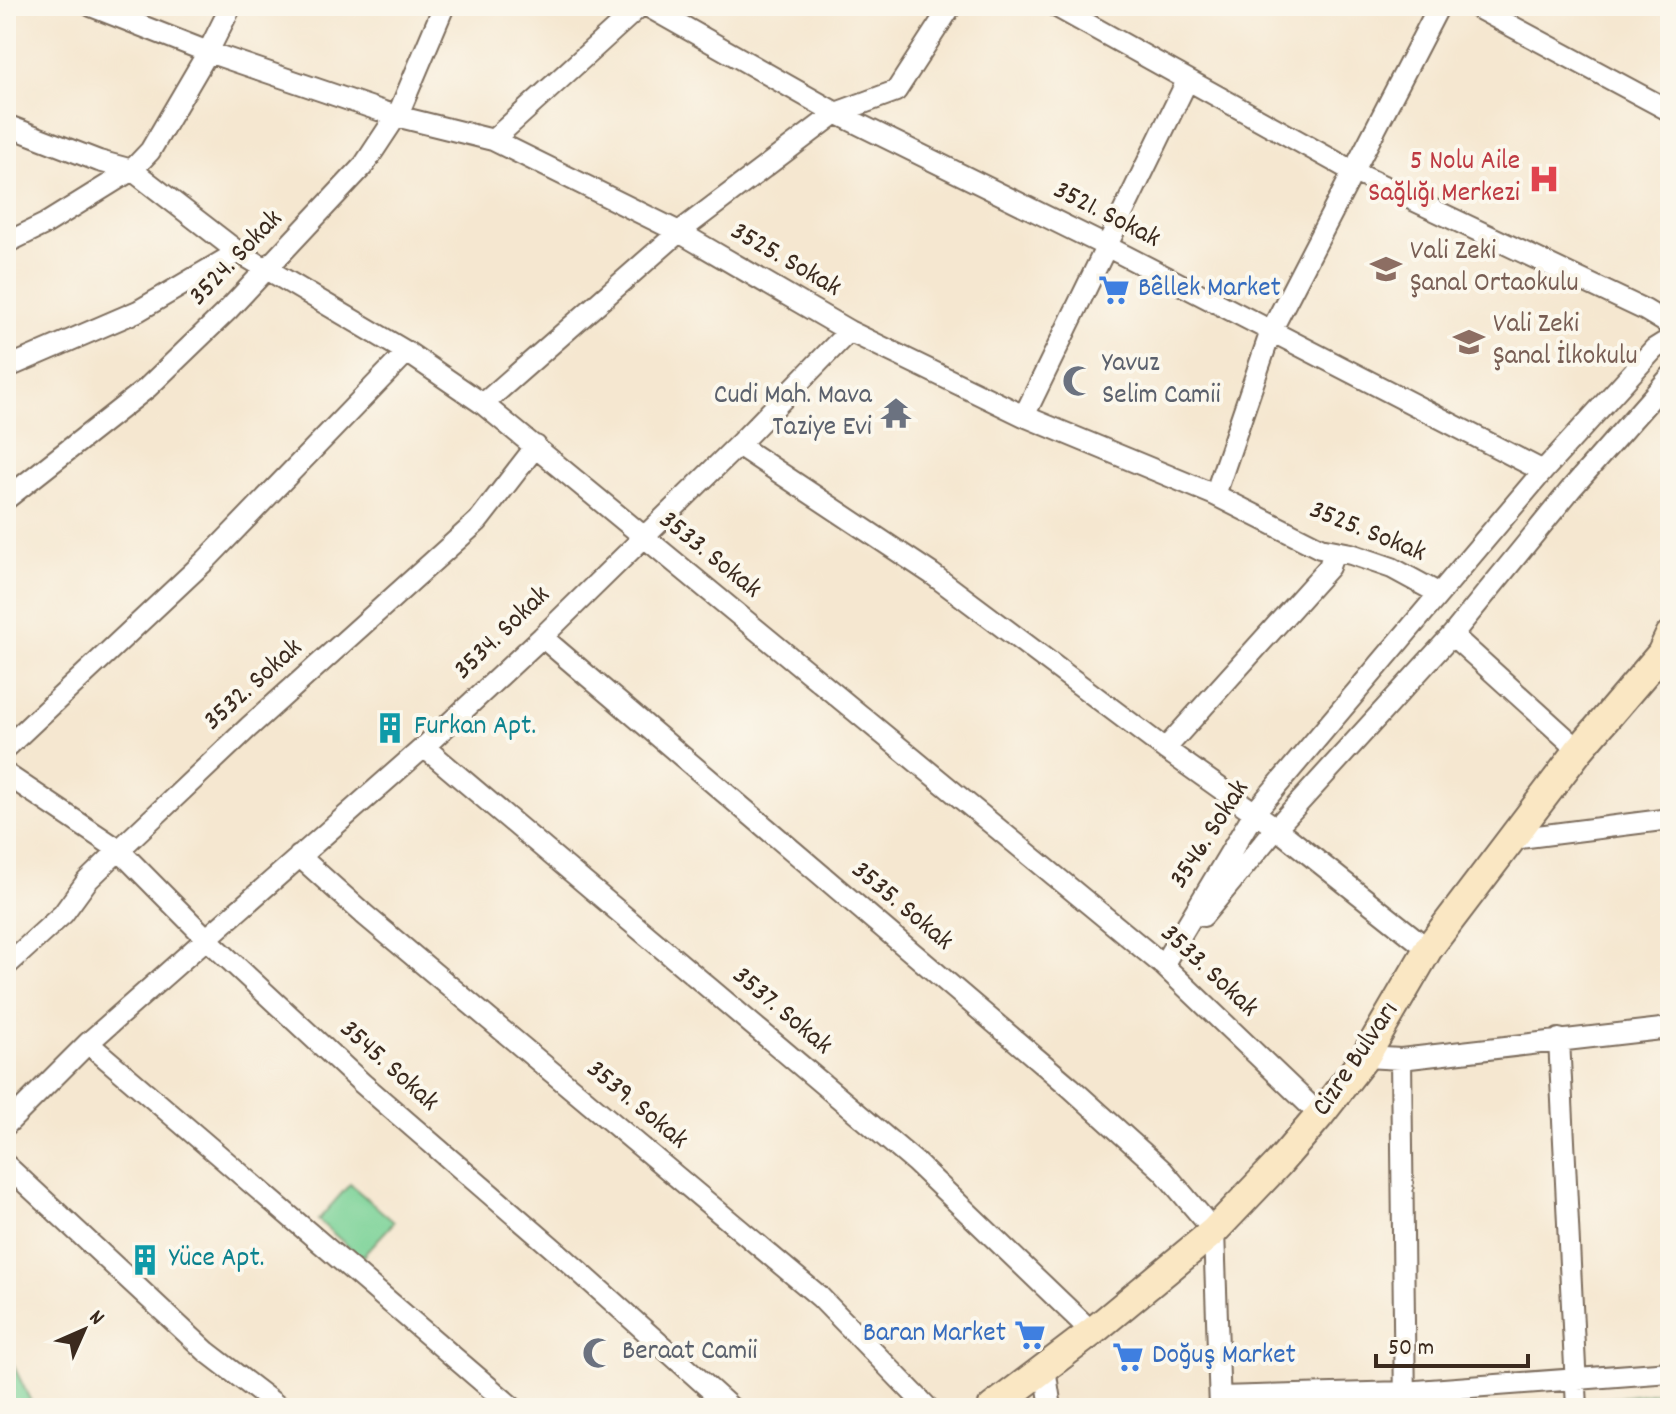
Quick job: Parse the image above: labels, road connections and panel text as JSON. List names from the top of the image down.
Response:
{
  "streets": {
    "main road": ["Cizre Bulvarı"],
    "street": [
      "3521. Sokak",
      "3524. Sokak",
      "3525. Sokak",
      "3533. Sokak",
      "3534. Sokak",
      "3532. Sokak",
      "3546. Sokak",
      "3535. Sokak",
      "3537. Sokak",
      "3545. Sokak",
      "3539. Sokak"
    ]
  },
  "crossings": [
    ["3521. Sokak", "3546. Sokak"],
    ["3524. Sokak", "3525. Sokak"],
    ["3524. Sokak", "3533. Sokak"],
    ["3525. Sokak", "3534. Sokak"],
    ["3525. Sokak", "3546. Sokak"],
    ["3533. Sokak", "3534. Sokak"],
    ["3533. Sokak", "3532. Sokak"],
    ["3533. Sokak", "3546. Sokak"],
    ["3533. Sokak", "Cizre Bulvarı"],
    ["3534. Sokak", "3535. Sokak"],
    ["3534. Sokak", "3537. Sokak"],
    ["3534. Sokak", "3545. Sokak"],
    ["3534. Sokak", "3539. Sokak"],
    ["3532. Sokak", "3545. Sokak"],
    ["3535. Sokak", "Cizre Bulvarı"],
    ["3537. Sokak", "Cizre Bulvarı"]
  ],
  "places": {
    "hospital": ["5 Nolu Aile Sağlığı Merkezi"],
    "school or university": ["Vali Zeki Şanal Ortaokulu", "Vali Zeki Şanal İlkokulu"],
    "supermarket": ["Bêllek Market", "Baran Market", "Doğuş Market"],
    "mosque": ["Yavuz Selim Camii", "Beraat Camii"],
    "temple": ["Cudi Mah. Mava Taziye Evi"],
    "building": ["Furkan Apt.", "Yüce Apt."]
  },
  "scale_bar": "50 m",
  "north": "top right"
}
